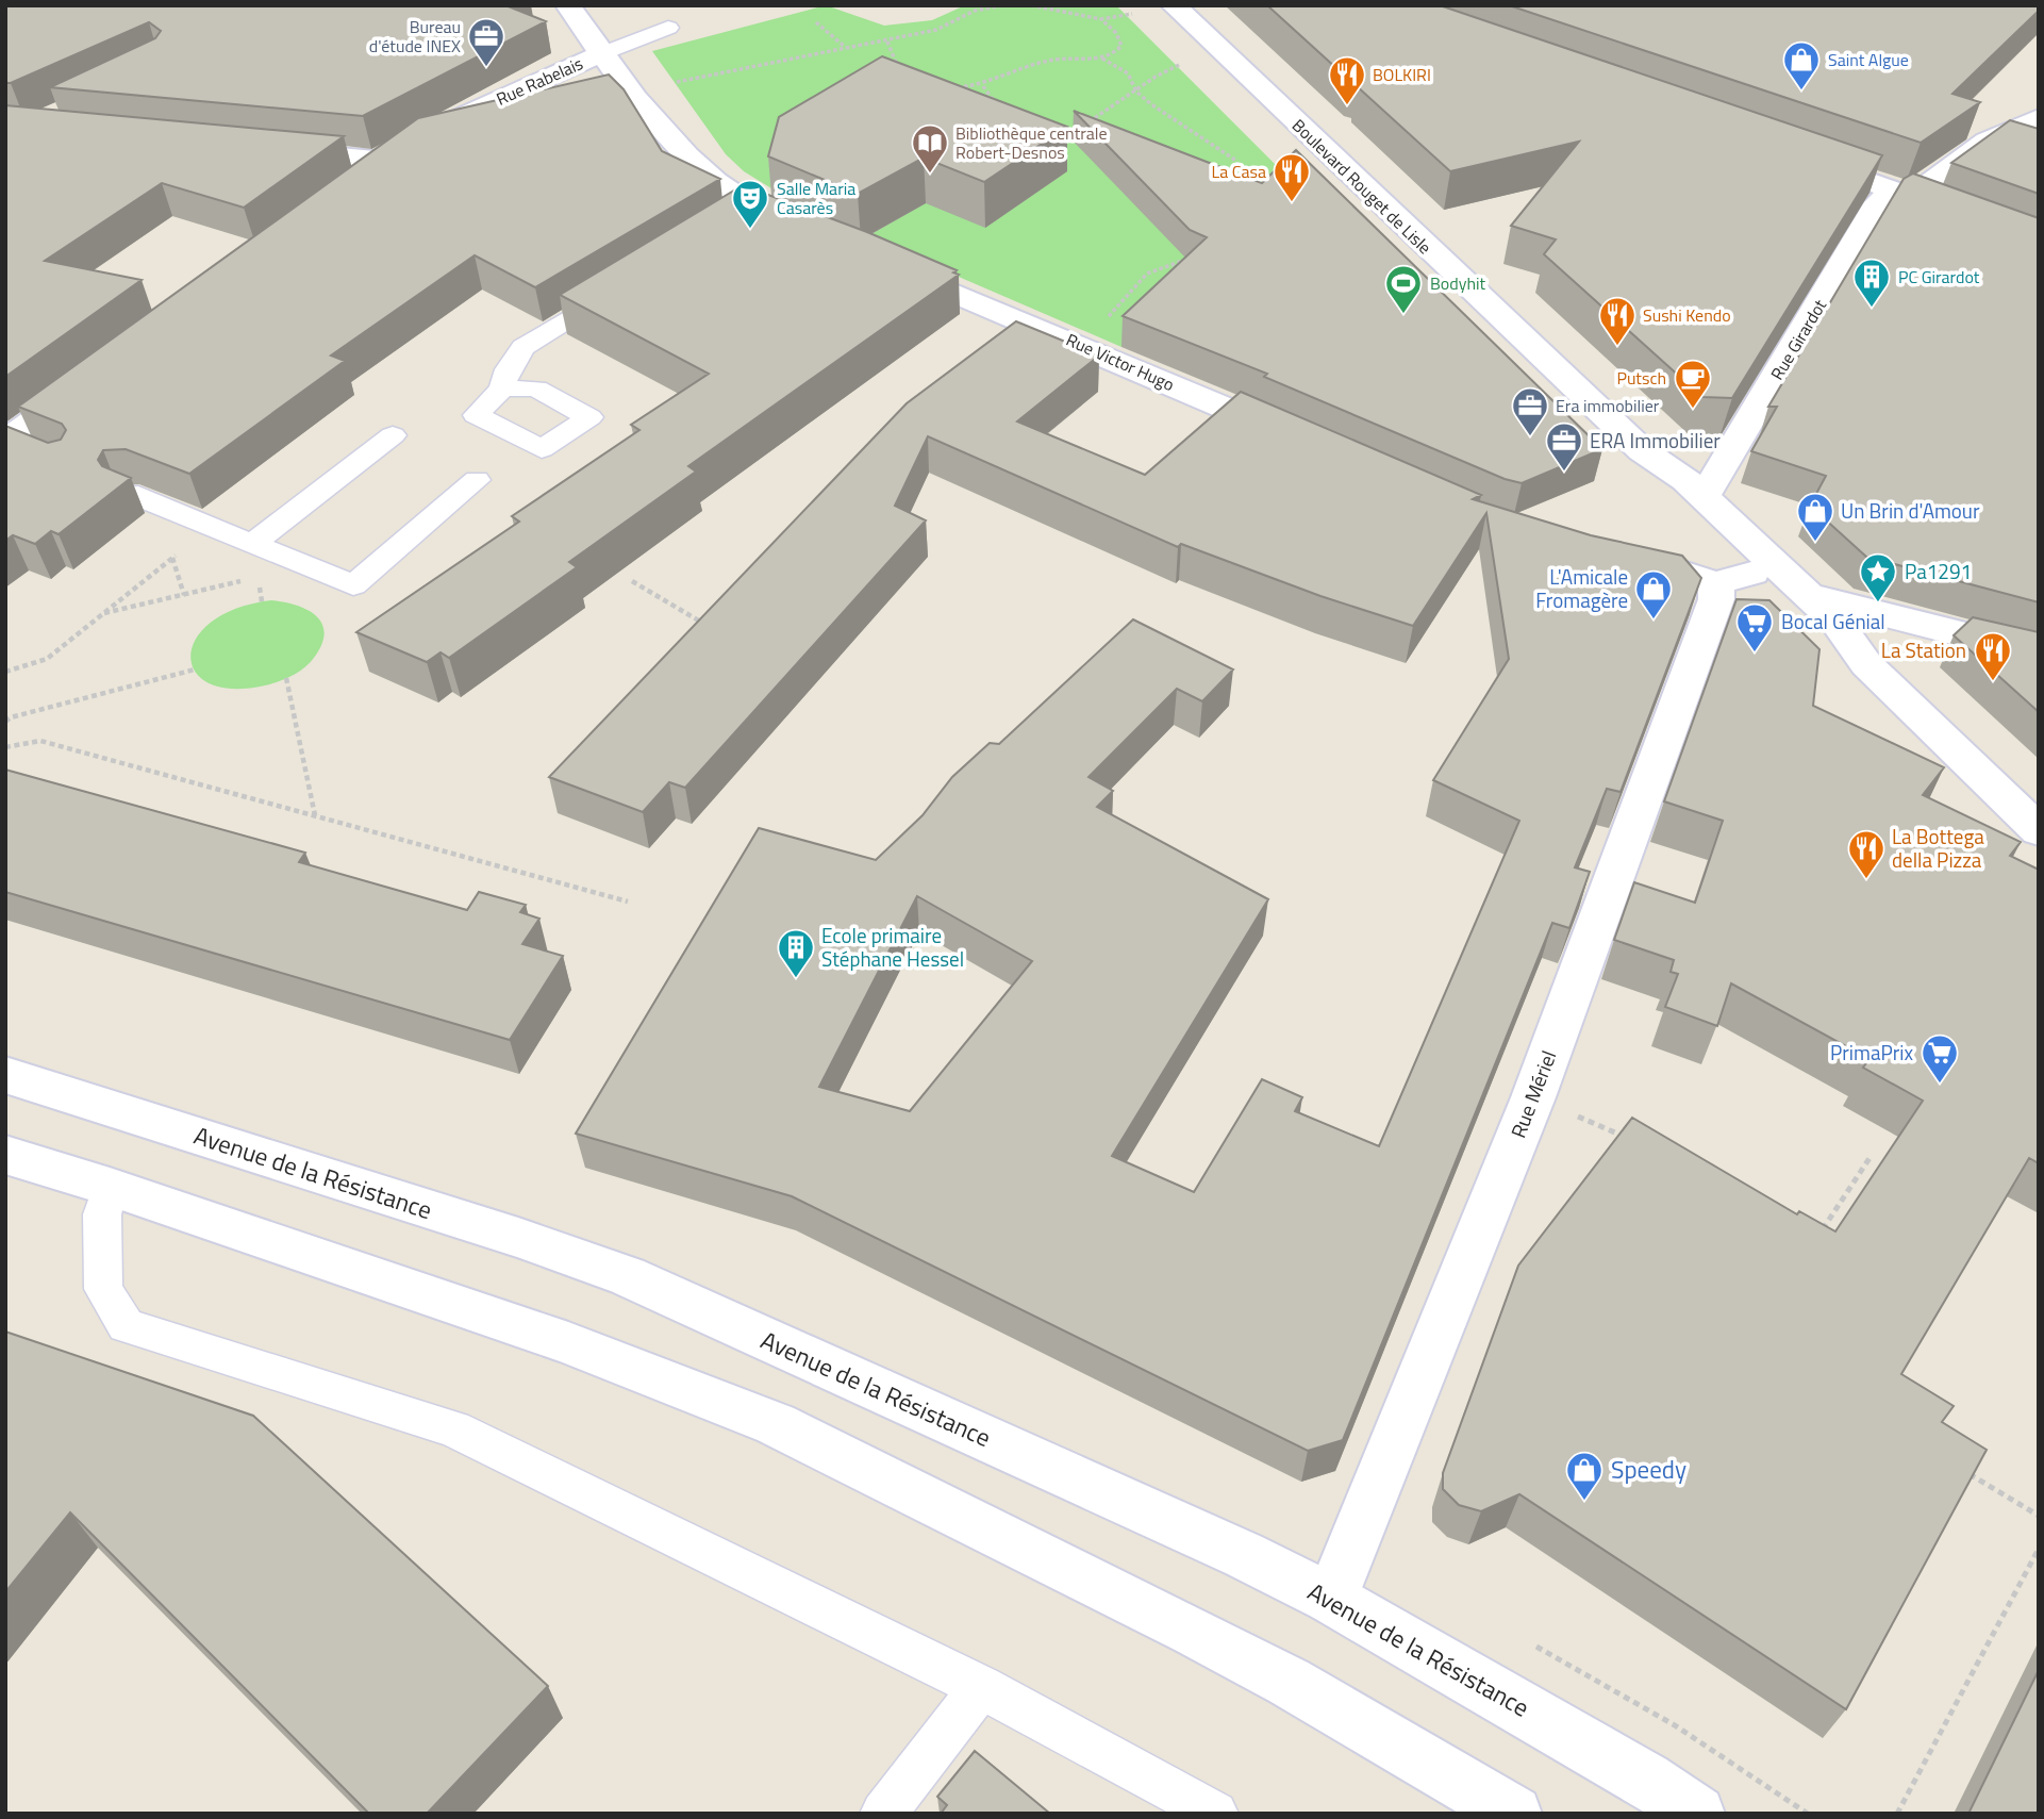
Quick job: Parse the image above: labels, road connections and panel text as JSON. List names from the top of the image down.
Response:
{
  "streets": {
    "street": [
      "Rue Rabelais",
      "Boulevard Rouget de Lisle",
      "Rue Girardot",
      "Rue Victor Hugo",
      "Rue Mériel",
      "Avenue de la Résistance"
    ]
  },
  "crossings": [
    ["Boulevard Rouget de Lisle", "Rue Girardot"],
    ["Boulevard Rouget de Lisle", "Rue Mériel"],
    ["Rue Mériel", "Avenue de la Résistance"]
  ],
  "places": {
    "office": ["Bureau d'étude INEX", "Era immobilier", "ERA Immobilier"],
    "shop": [
      "Saint Algue",
      "Un Brin d'Amour",
      "L'Amicale Fromagère",
      "Speedy"
    ],
    "restaurant": [
      "BOLKIRI",
      "La Casa",
      "Sushi Kendo",
      "La Station",
      "La Bottega della Pizza"
    ],
    "library": ["Bibliothèque centrale Robert-Desnos"],
    "theatre": ["Salle Maria Casarès"],
    "building": ["PC Girardot", "Ecole primaire Stéphane Hessel"],
    "sports": ["Bodyhit"],
    "cafe": ["Putsch"],
    "place": ["Pa1291"],
    "supermarket": ["Bocal Génial", "PrimaPrix"]
  }
}
